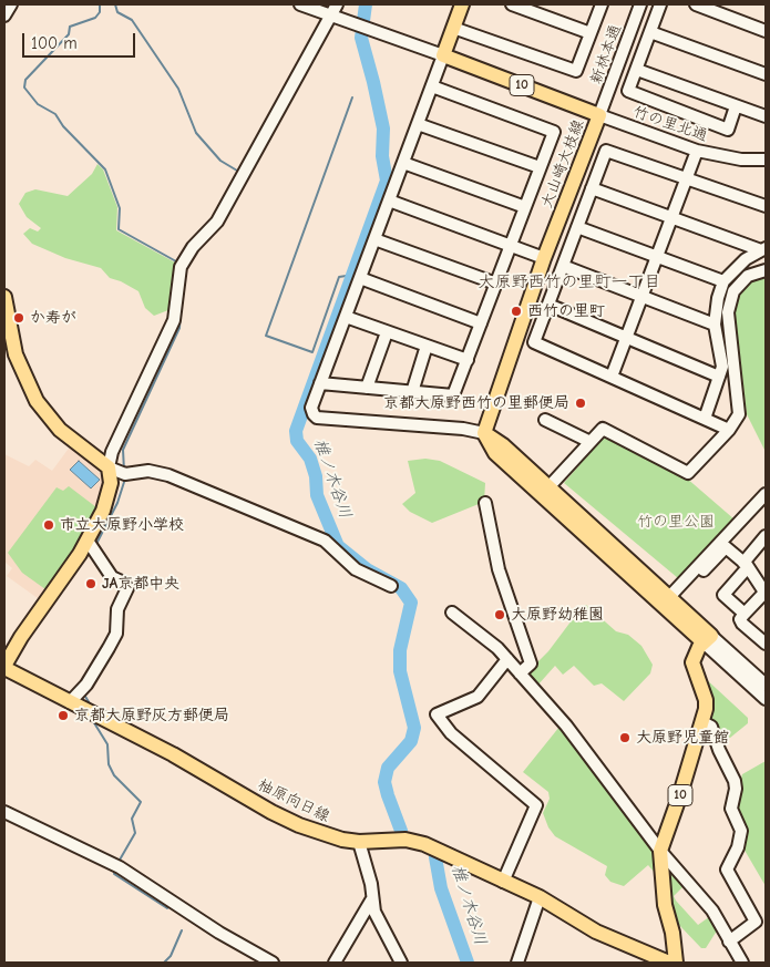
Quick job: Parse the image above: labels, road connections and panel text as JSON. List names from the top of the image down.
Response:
{
  "streets": {
    "main road": ["10", "大山崎大枝線", "柚原向日線"],
    "street": ["新林本通", "竹の里北通"]
  },
  "crossings": [
    ["新林本通", "竹の里北通"],
    ["新林本通", "大山崎大枝線"],
    ["竹の里北通", "大山崎大枝線"]
  ],
  "districts": ["大原野西竹の里町一丁目"],
  "water": ["椎ノ木谷川"],
  "parks": ["竹の里公園"],
  "places": [
    "西竹の里町",
    "か寿が",
    "京都大原野西竹の里郵便局",
    "市立大原野小学校",
    "JA京都中央",
    "大原野幼稚園",
    "京都大原野灰方郵便局",
    "大原野児童館"
  ],
  "scale_bar": "100 m"
}
